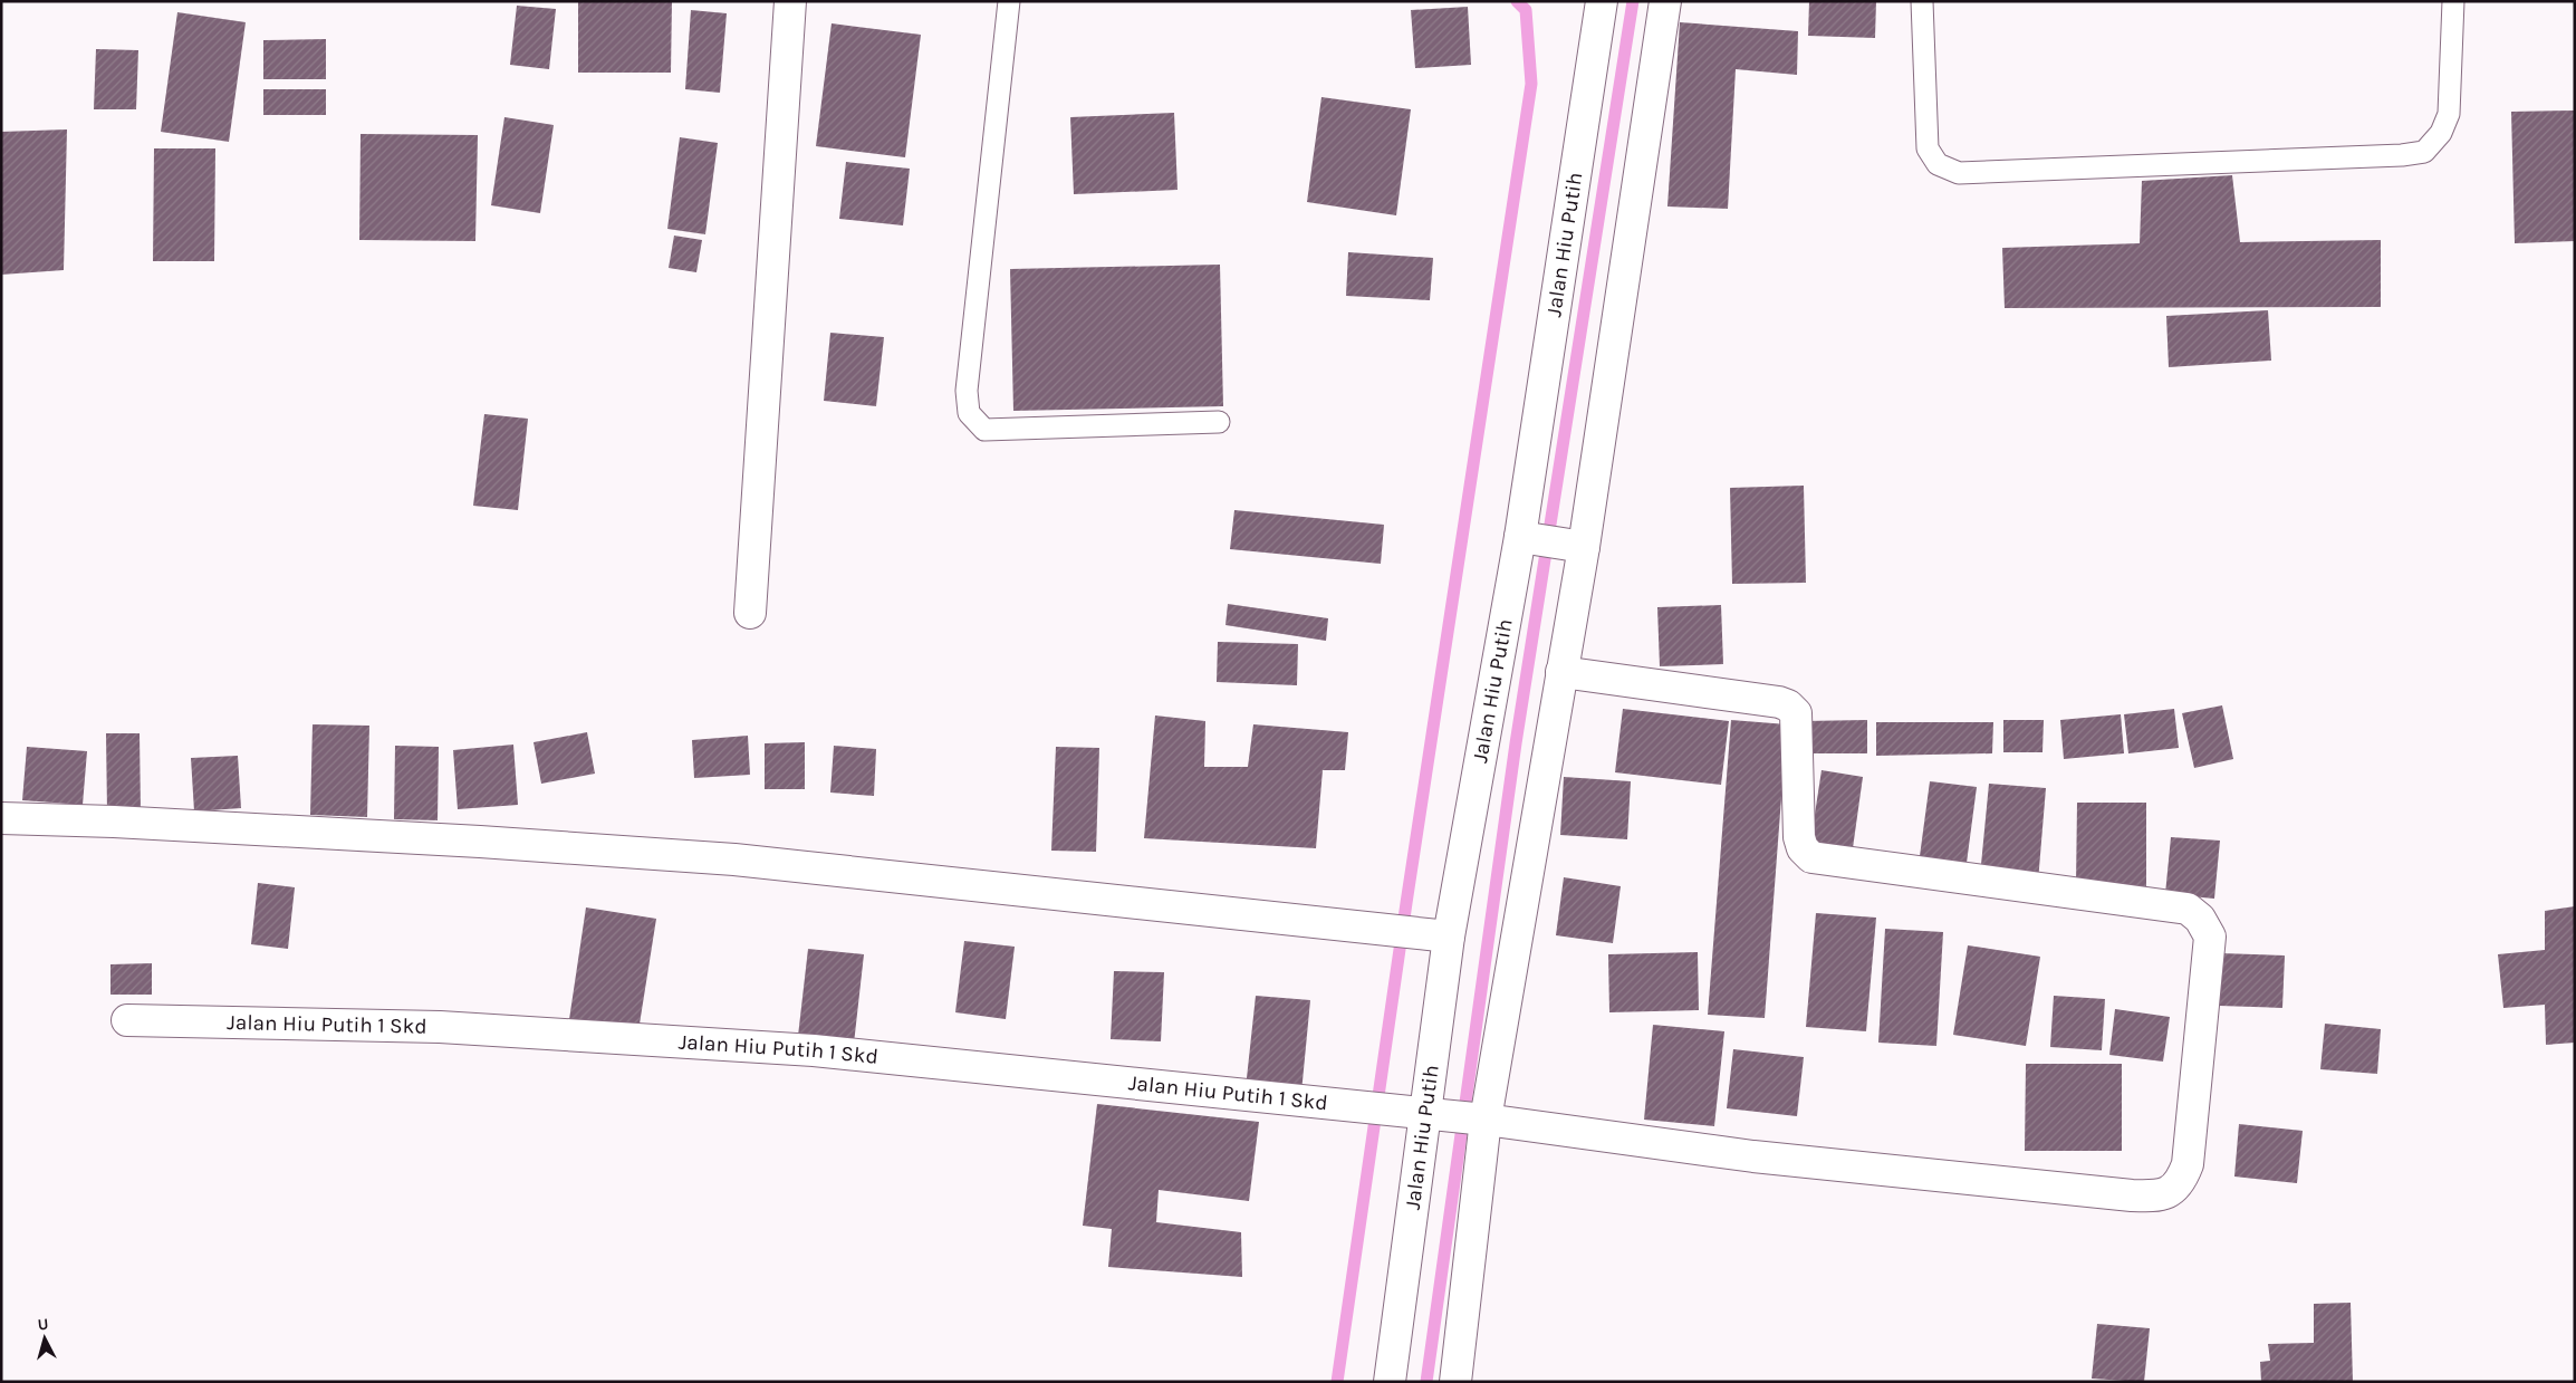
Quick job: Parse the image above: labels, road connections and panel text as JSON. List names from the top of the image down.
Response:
{
  "streets": {
    "street": ["Jalan Hiu Putih", "Jalan Hiu Putih 1 Skd"]
  },
  "crossings": [
    ["Jalan Hiu Putih", "Jalan Hiu Putih 1 Skd"]
  ],
  "north": "top"
}
